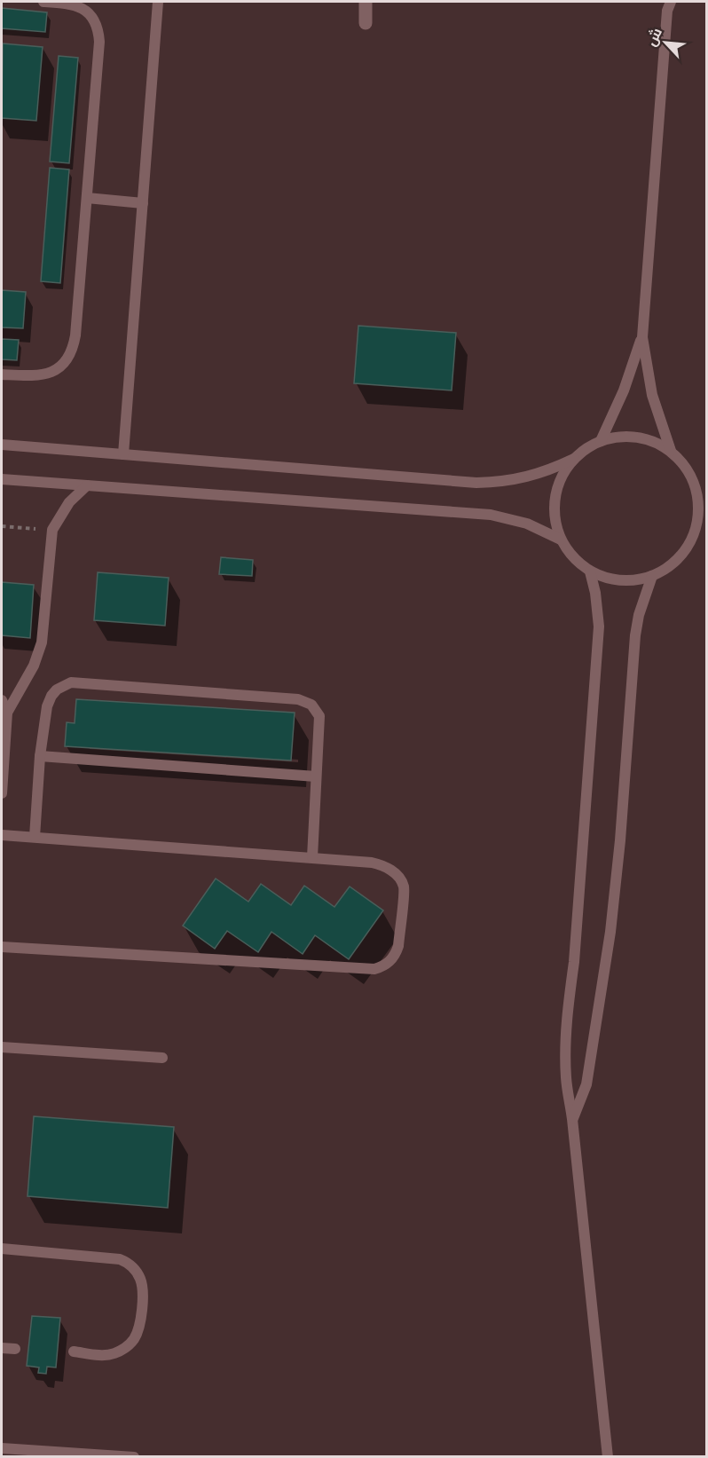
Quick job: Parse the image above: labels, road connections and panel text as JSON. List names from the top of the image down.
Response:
{
  "north": "top left"
}
